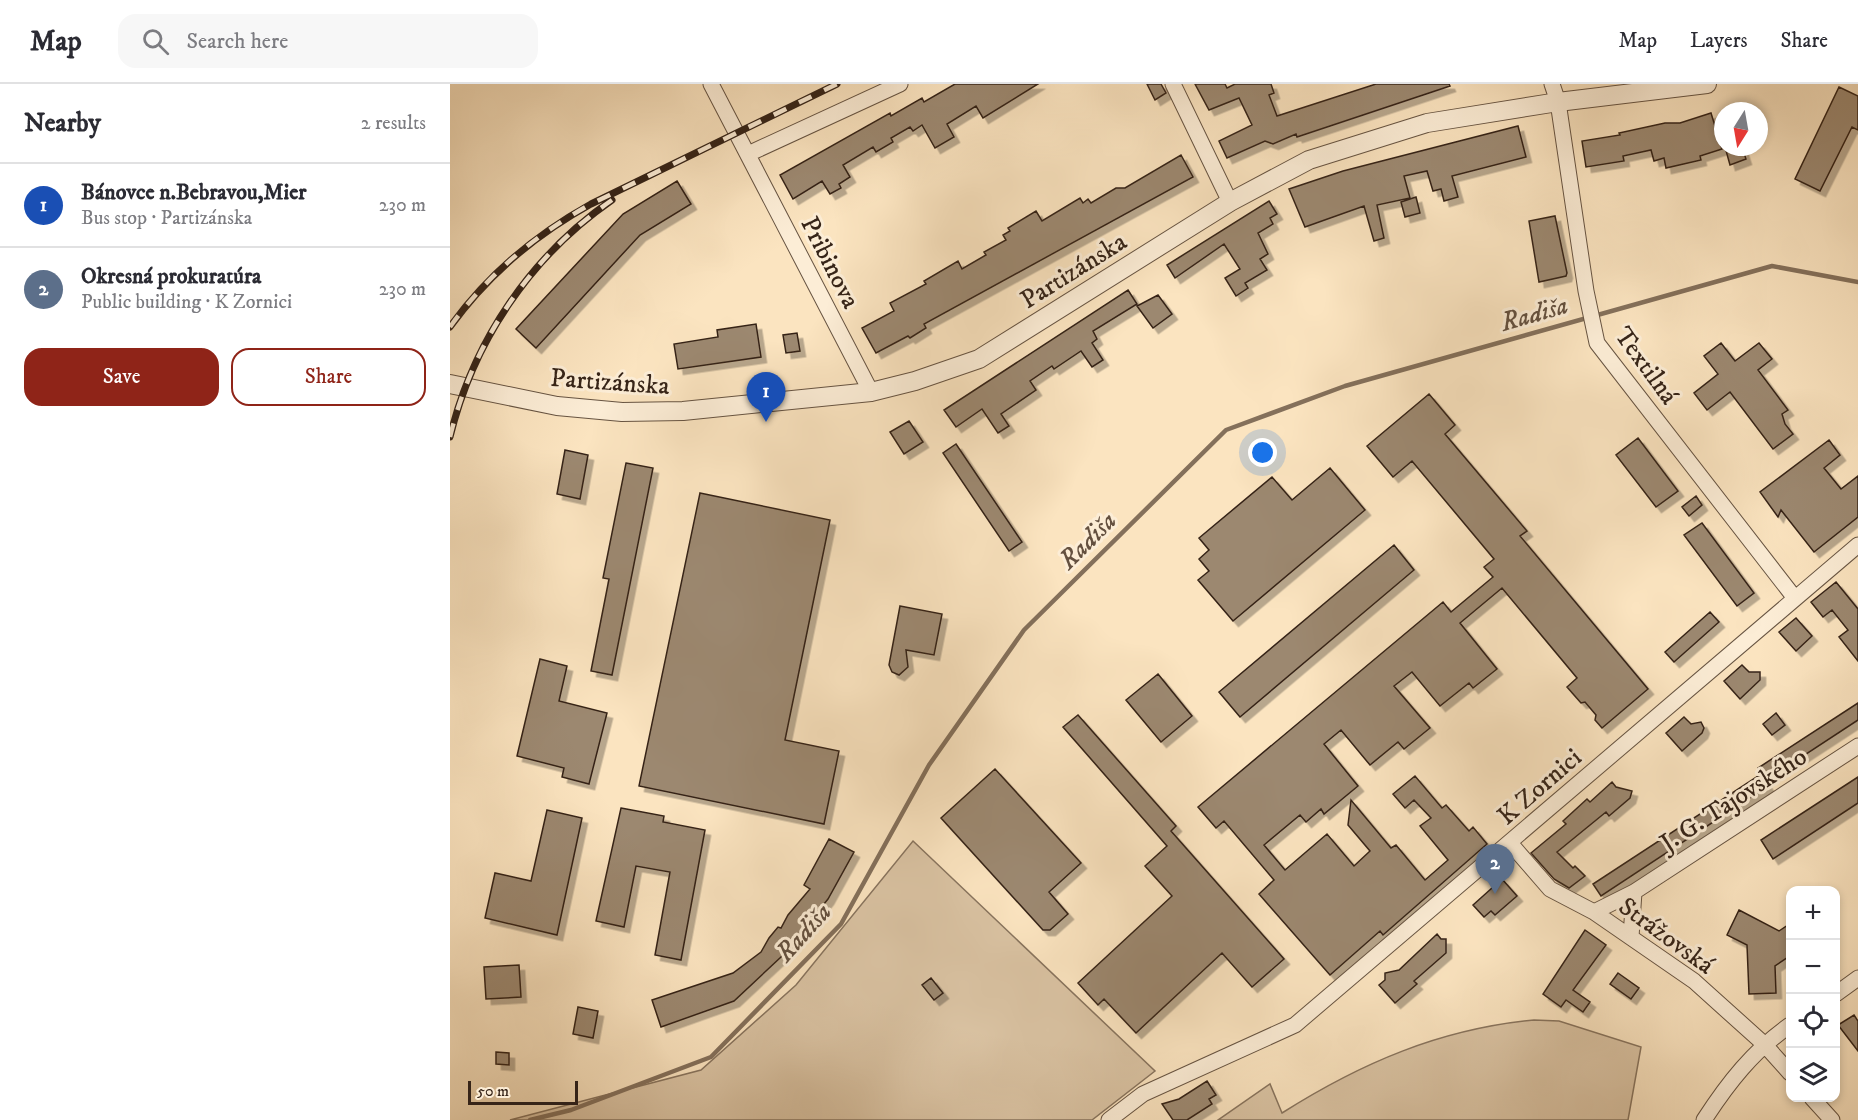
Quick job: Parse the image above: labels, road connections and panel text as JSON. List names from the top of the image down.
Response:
{
  "streets": {
    "street": [
      "Pribinova",
      "Partizánska",
      "Textilná",
      "K Zornici",
      "J. G. Tajovského",
      "Strážovská"
    ]
  },
  "crossings": [
    ["Pribinova", "Partizánska"],
    ["Partizánska", "Textilná"],
    ["Textilná", "K Zornici"],
    ["K Zornici", "Strážovská"],
    ["J. G. Tajovského", "Strážovská"]
  ],
  "water": ["Radiša"],
  "scale_bar": "50 m",
  "north": "bottom",
  "page": {
    "header": "Map",
    "search": "Search here",
    "nav": ["Map", "Layers", "Share"],
    "heading": ["Nearby", "2 results"],
    "list": [
      {
        "mark": "1",
        "name": "Bánovce n.Bebravou,Mier",
        "note": "Bus stop · Partizánska",
        "value": "230 m"
      },
      {
        "mark": "2",
        "name": "Okresná prokuratúra",
        "note": "Public building · K Zornici",
        "value": "230 m"
      }
    ],
    "buttons": ["Save", "Share"],
    "pins": ["1", "2"],
    "map_buttons": ["+", "−"],
    "scale": "50 m"
  }
}
